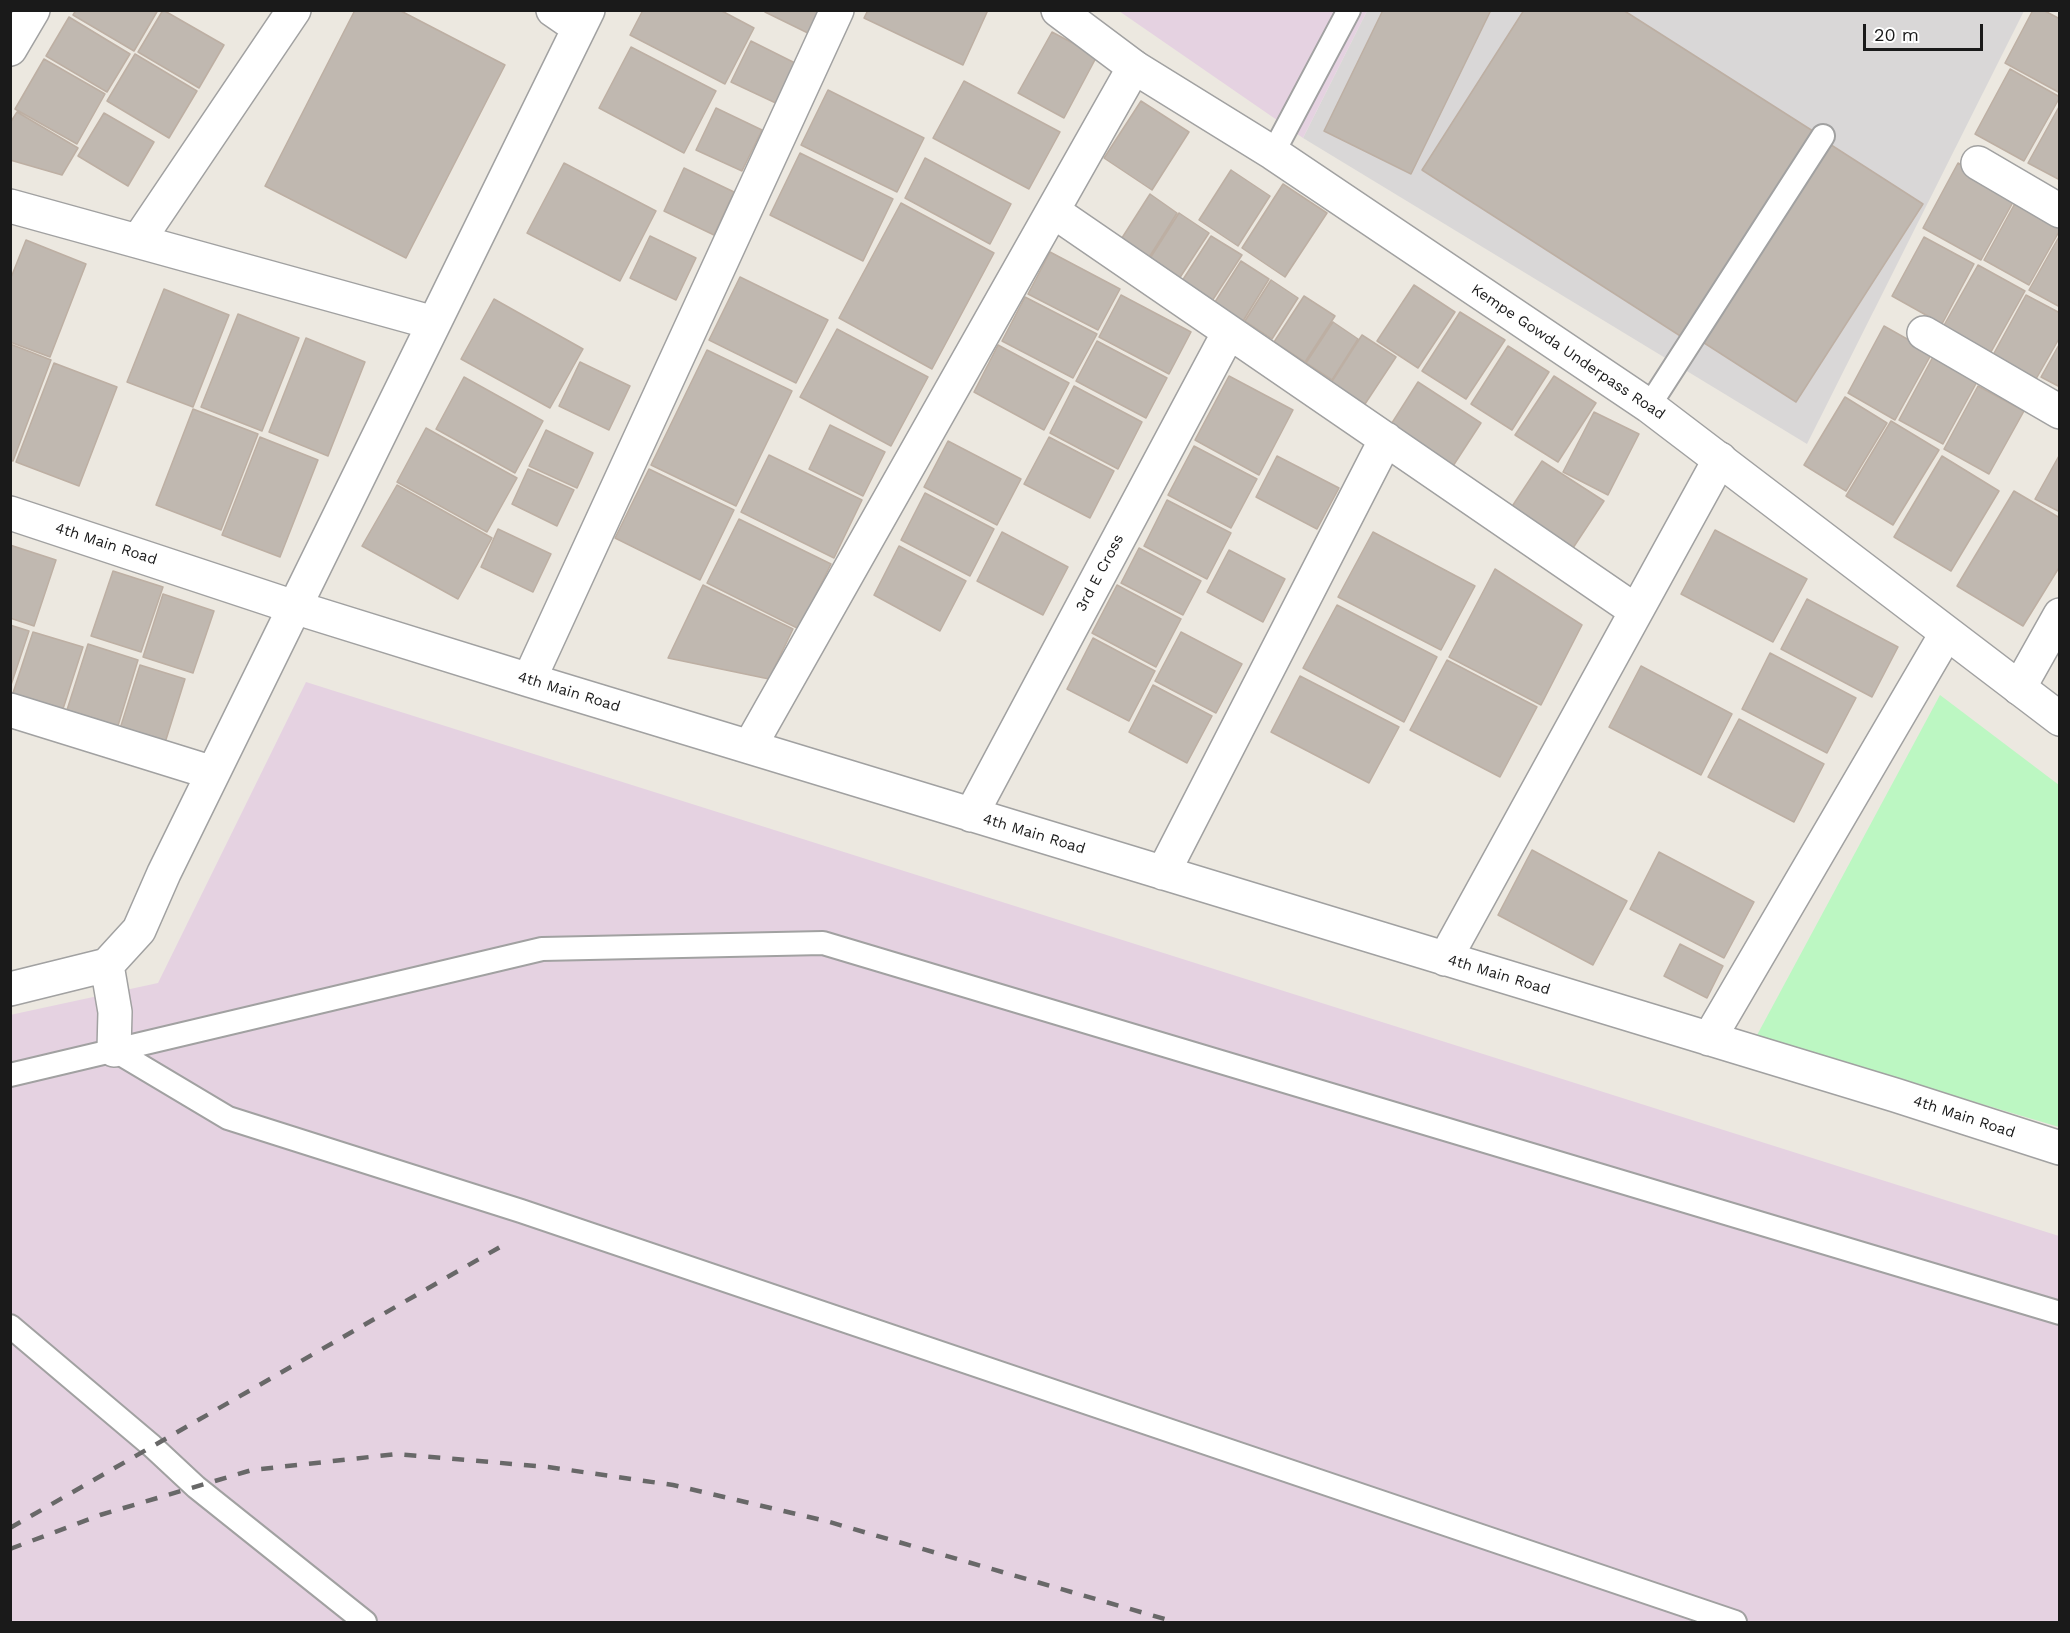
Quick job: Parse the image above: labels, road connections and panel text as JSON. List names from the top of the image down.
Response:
{
  "streets": {
    "street": ["Kempe Gowda Underpass Road", "4th Main Road", "3rd E Cross"]
  },
  "crossings": [
    ["4th Main Road", "3rd E Cross"]
  ],
  "scale_bar": "20 m"
}
